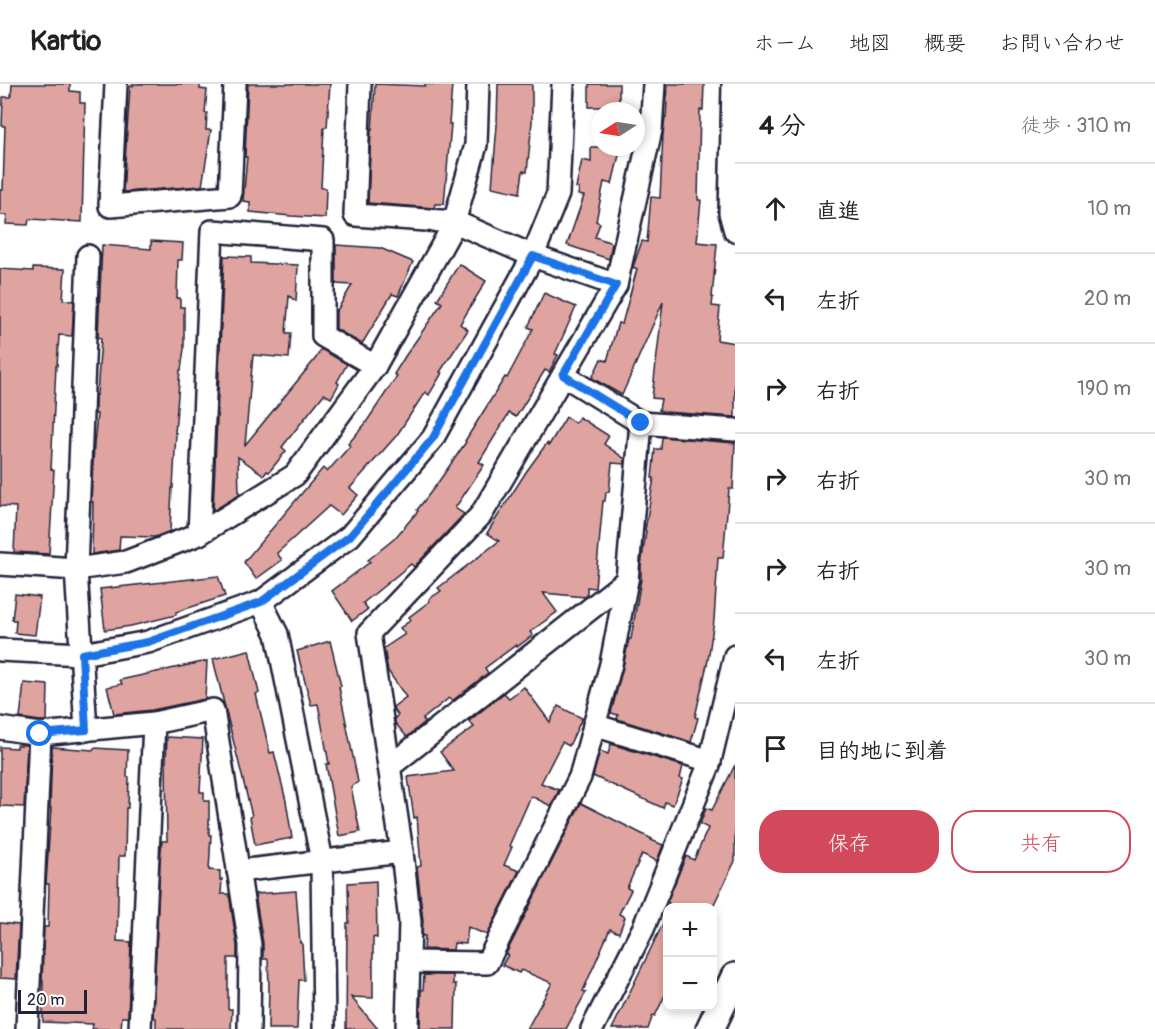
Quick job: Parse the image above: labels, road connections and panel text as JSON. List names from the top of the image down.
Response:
{
  "scale_bar": "20 m",
  "north": "left",
  "page": {
    "header": "Kartio",
    "nav": [
      "ホーム",
      "地図",
      "概要",
      "お問い合わせ"
    ],
    "heading": ["4 分", "徒歩 · 310 m"],
    "list": [
      ["直進", "10 m"],
      ["左折", "20 m"],
      ["右折", "190 m"],
      ["右折", "30 m"],
      ["右折", "30 m"],
      ["左折", "30 m"],
      "目的地に到着"
    ],
    "buttons": ["保存", "共有"],
    "map_buttons": ["+", "−"],
    "scale": "20 m"
  }
}
